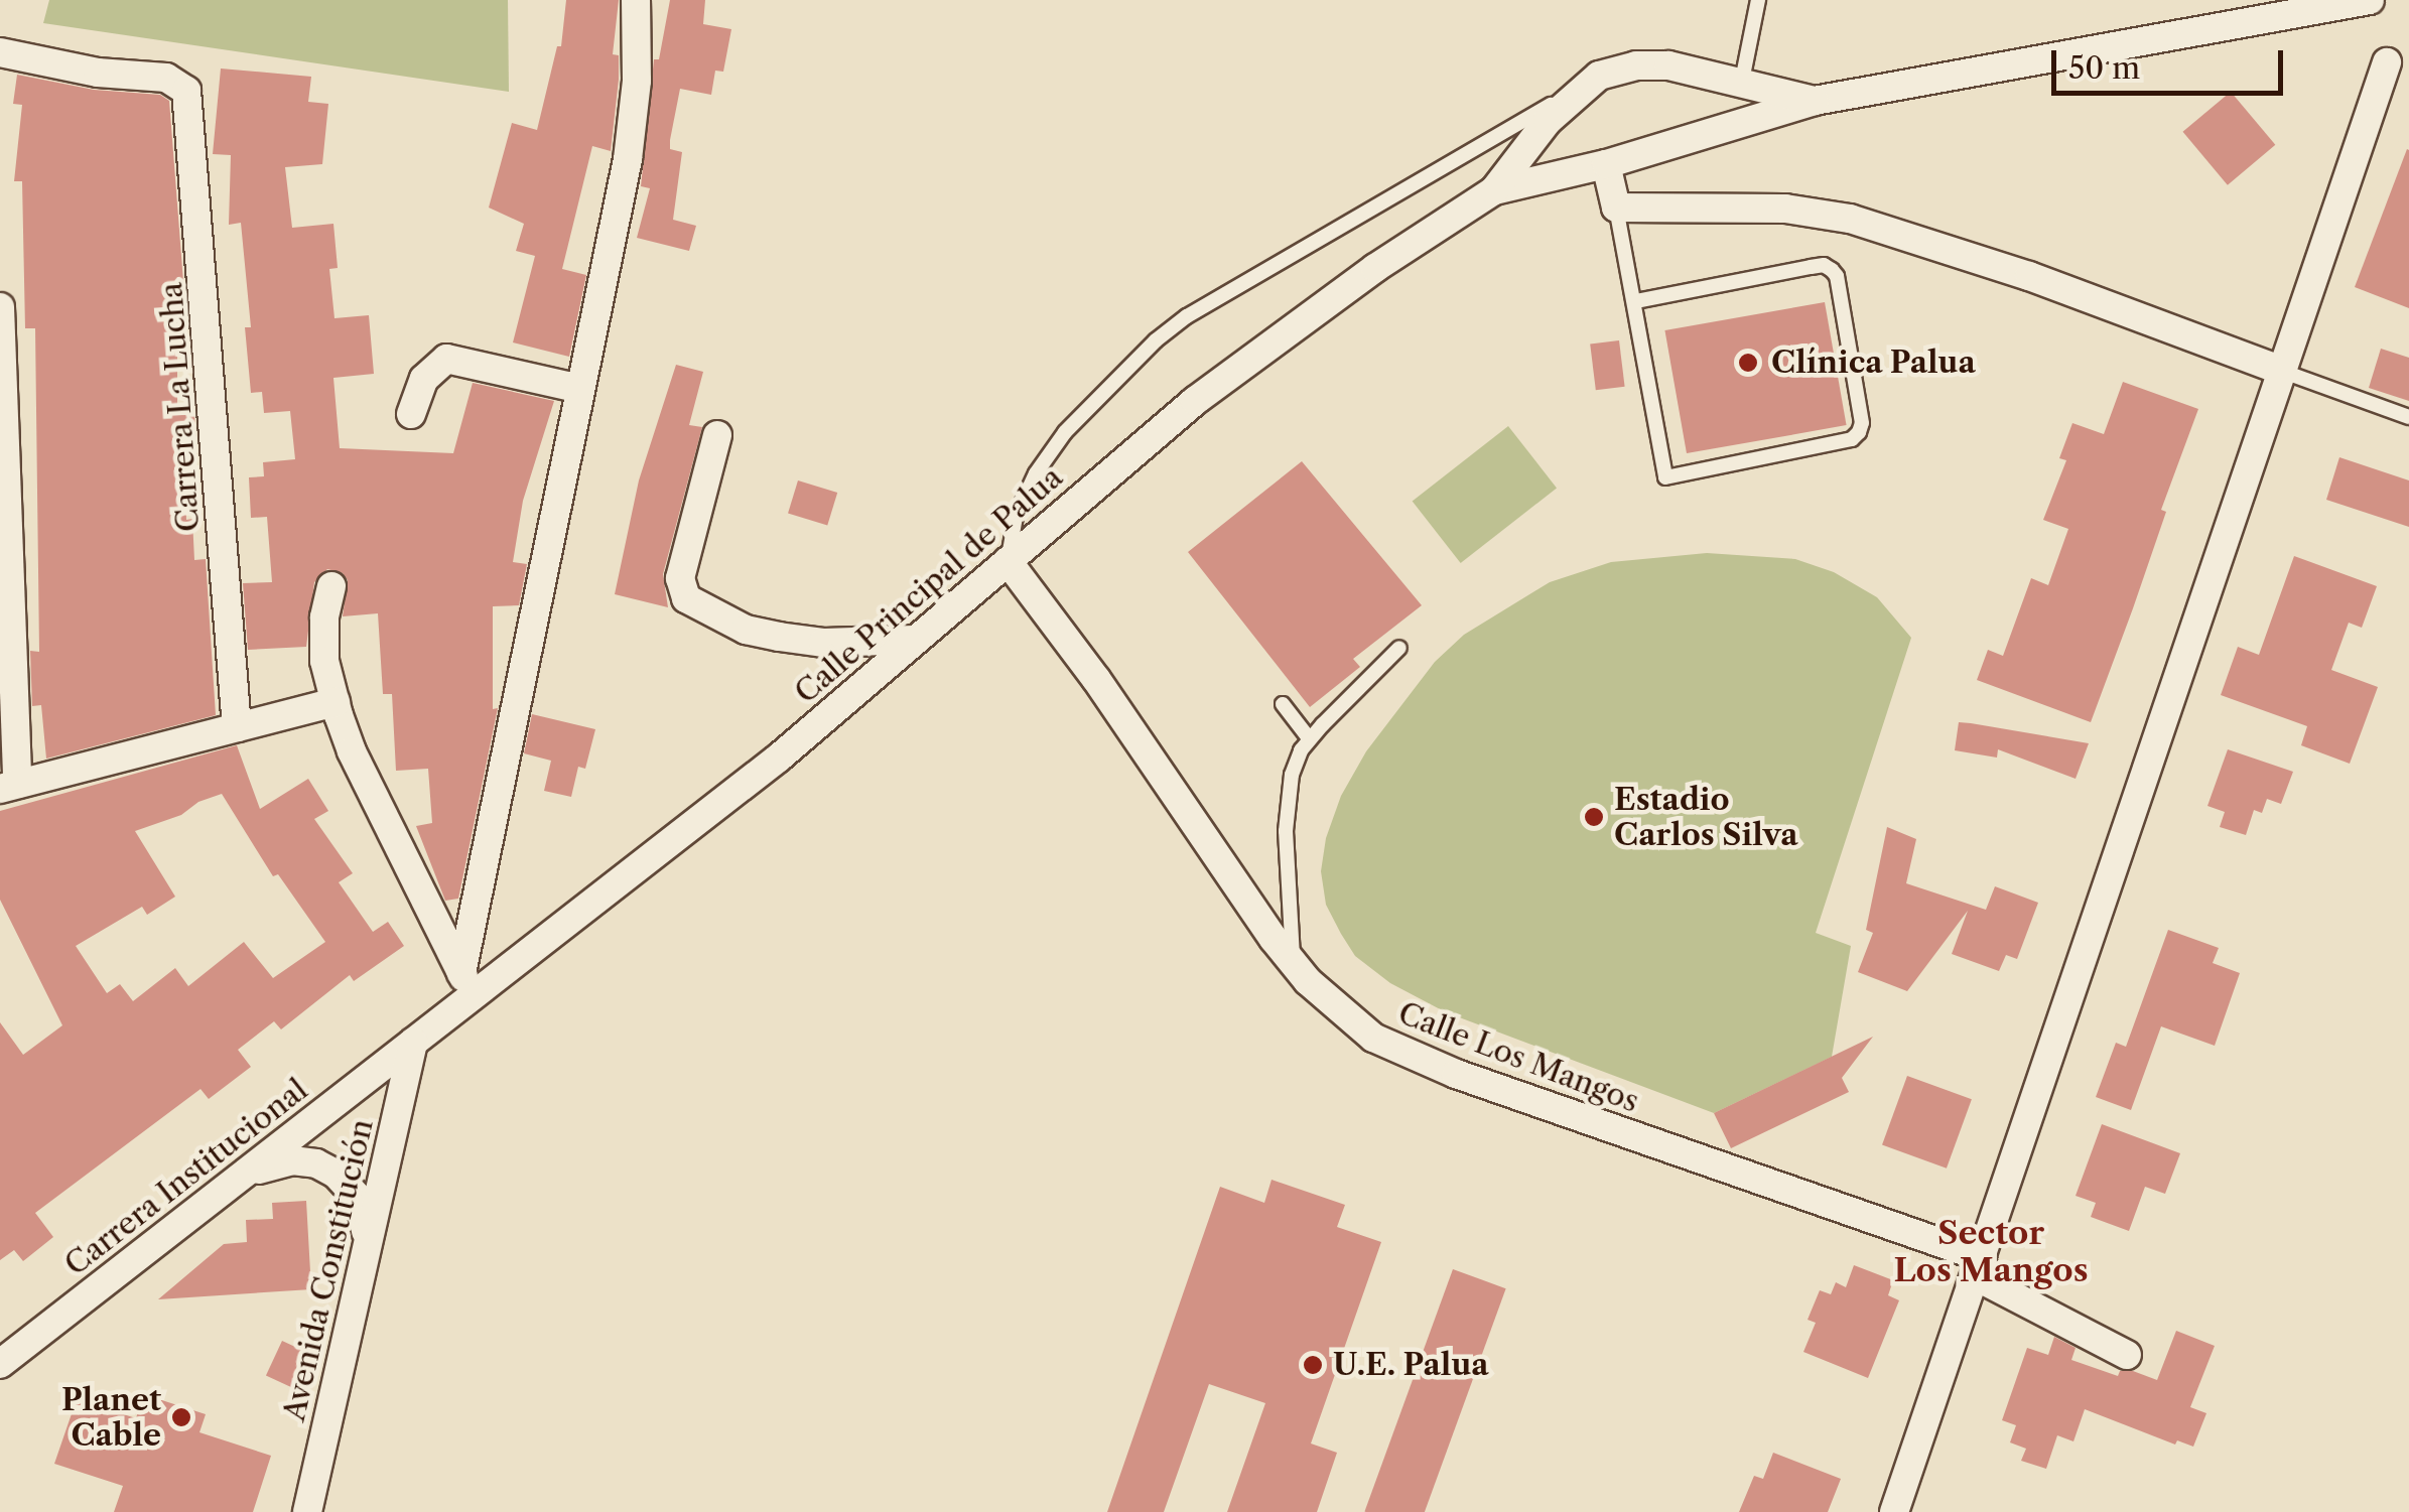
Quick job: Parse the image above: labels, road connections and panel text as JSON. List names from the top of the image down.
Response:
{
  "streets": {
    "street": [
      "Carrera La Lucha",
      "Calle Principal de Palua",
      "Calle Los Mangos",
      "Carrera Institucional",
      "Avenida Constitución"
    ]
  },
  "crossings": [
    ["Calle Principal de Palua", "Calle Los Mangos"],
    ["Calle Principal de Palua", "Carrera Institucional"],
    ["Calle Principal de Palua", "Avenida Constitución"],
    ["Carrera Institucional", "Avenida Constitución"]
  ],
  "districts": ["Sector Los Mangos"],
  "places": [
    "Clínica Palua",
    "Estadio Carlos Silva",
    "U.E. Palua",
    "Planet Cable"
  ],
  "scale_bar": "50 m"
}
